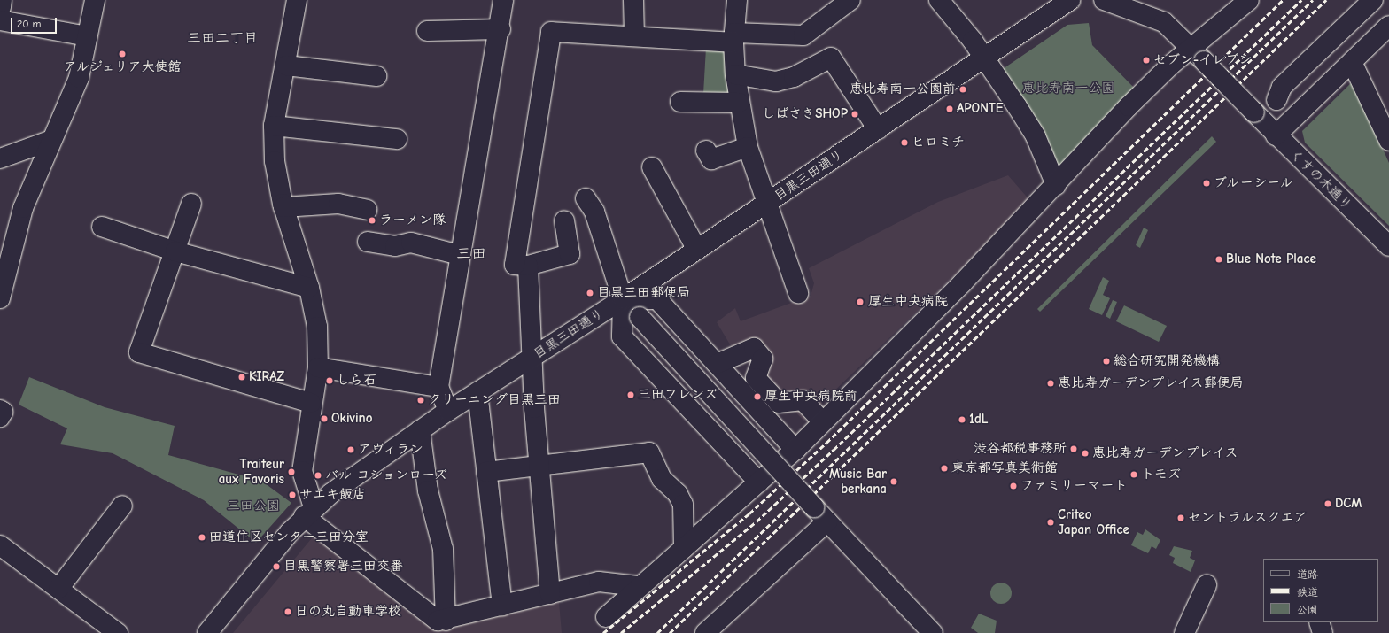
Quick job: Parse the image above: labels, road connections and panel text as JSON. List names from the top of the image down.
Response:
{
  "streets": {
    "street": ["目黒三田通り", "くすの木通り"]
  },
  "districts": ["三田二丁目", "三田"],
  "parks": ["恵比寿南一公園", "三田公園"],
  "places": [
    "アルジェリア大使館",
    "セブン-イレブン",
    "恵比寿南一公園前",
    "APONTE",
    "しばさきSHOP",
    "ヒロミチ",
    "ブルーシール",
    "ラーメン隊",
    "Blue Note Place",
    "目黒三田郵便局",
    "厚生中央病院",
    "総合研究開発機構",
    "KIRAZ",
    "しら石",
    "恵比寿ガーデンプレイス郵便局",
    "三田フレンズ",
    "厚生中央病院前",
    "クリーニング目黒三田",
    "Okivino",
    "1dL",
    "渋谷都税事務所",
    "アヴィラン",
    "恵比寿ガーデンプレイス",
    "東京都写真美術館",
    "Traiteur aux Favoris",
    "トモズ",
    "バル コションローズ",
    "Music Bar berkana",
    "ファミリーマート",
    "サエキ飯店",
    "DCM",
    "セントラルスクエア",
    "Criteo Japan Office",
    "田道住区センター三田分室",
    "目黒警察署三田交番",
    "日の丸自動車学校"
  ],
  "legend": ["道路", "鉄道", "公園"],
  "scale_bar": "20 m"
}
